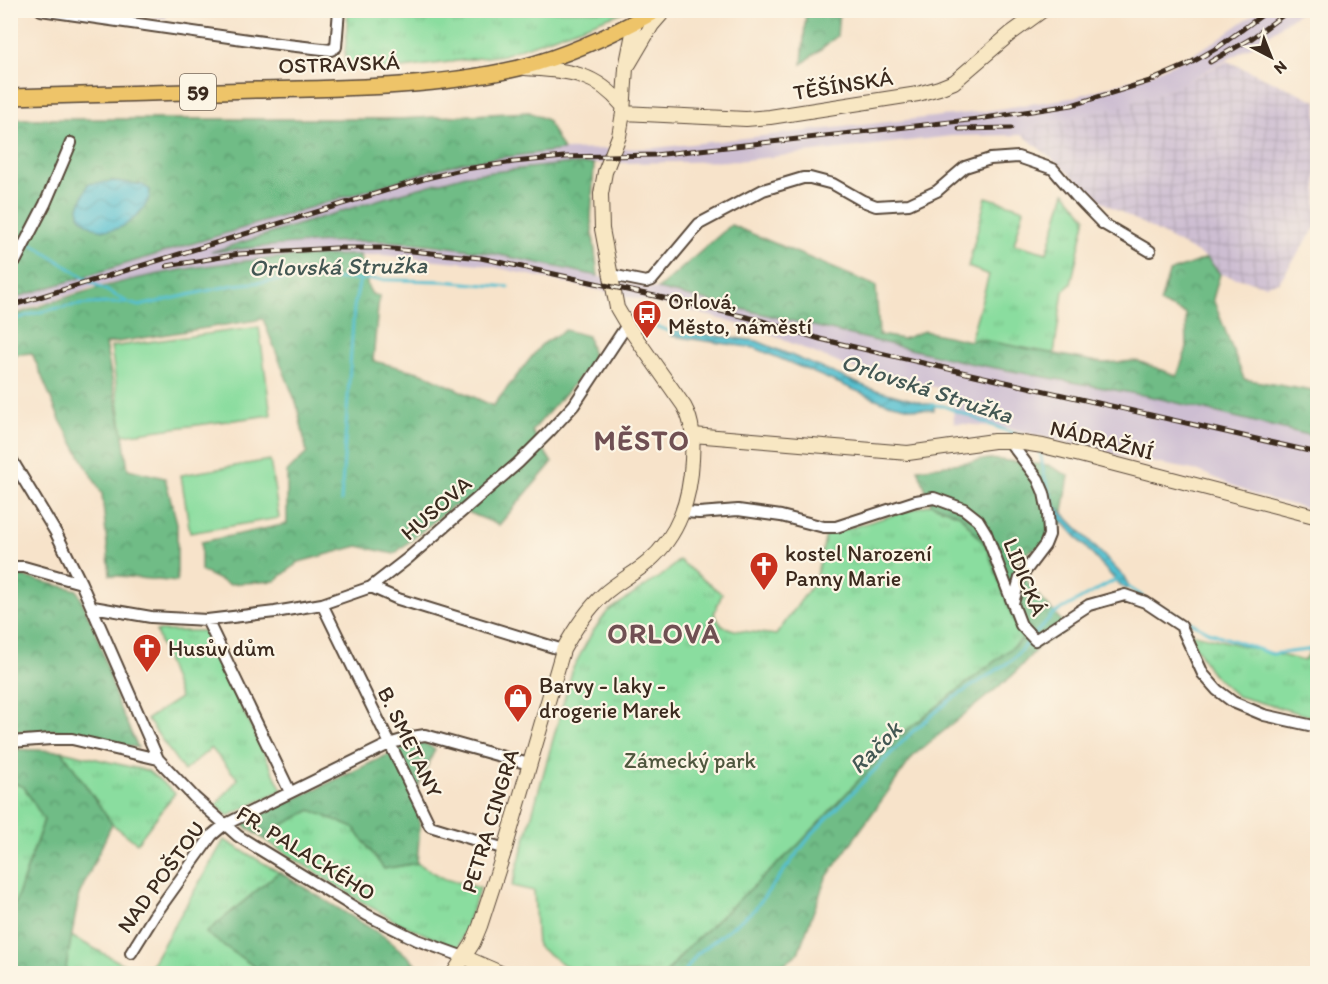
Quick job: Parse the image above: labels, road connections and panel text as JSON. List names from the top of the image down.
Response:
{
  "streets": {
    "main road": ["OSTRAVSKÁ", "59"],
    "street": [
      "TĚŠÍNSKÁ",
      "NÁDRAŽNÍ",
      "HUSOVA",
      "LIDICKÁ",
      "B. SMETANY",
      "PETRA CINGRA",
      "FR. PALACKÉHO",
      "NAD POŠTOU"
    ]
  },
  "crossings": [
    ["OSTRAVSKÁ", "PETRA CINGRA"],
    ["TĚŠÍNSKÁ", "PETRA CINGRA"],
    ["NÁDRAŽNÍ", "PETRA CINGRA"],
    ["HUSOVA", "B. SMETANY"],
    ["HUSOVA", "PETRA CINGRA"],
    ["HUSOVA", "FR. PALACKÉHO"],
    ["LIDICKÁ", "PETRA CINGRA"],
    ["B. SMETANY", "PETRA CINGRA"],
    ["PETRA CINGRA", "FR. PALACKÉHO"],
    ["FR. PALACKÉHO", "NAD POŠTOU"]
  ],
  "districts": ["MĚSTO", "ORLOVÁ"],
  "water": ["Orlovská Stružka", "Račok"],
  "parks": ["Zámecký park"],
  "places": {
    "bus stop": ["Orlová, Město, náměstí"],
    "church": ["kostel Narození Panny Marie", "Husův dům"],
    "shop": ["Barvy - laky - drogerie Marek"]
  },
  "north": "bottom right"
}
